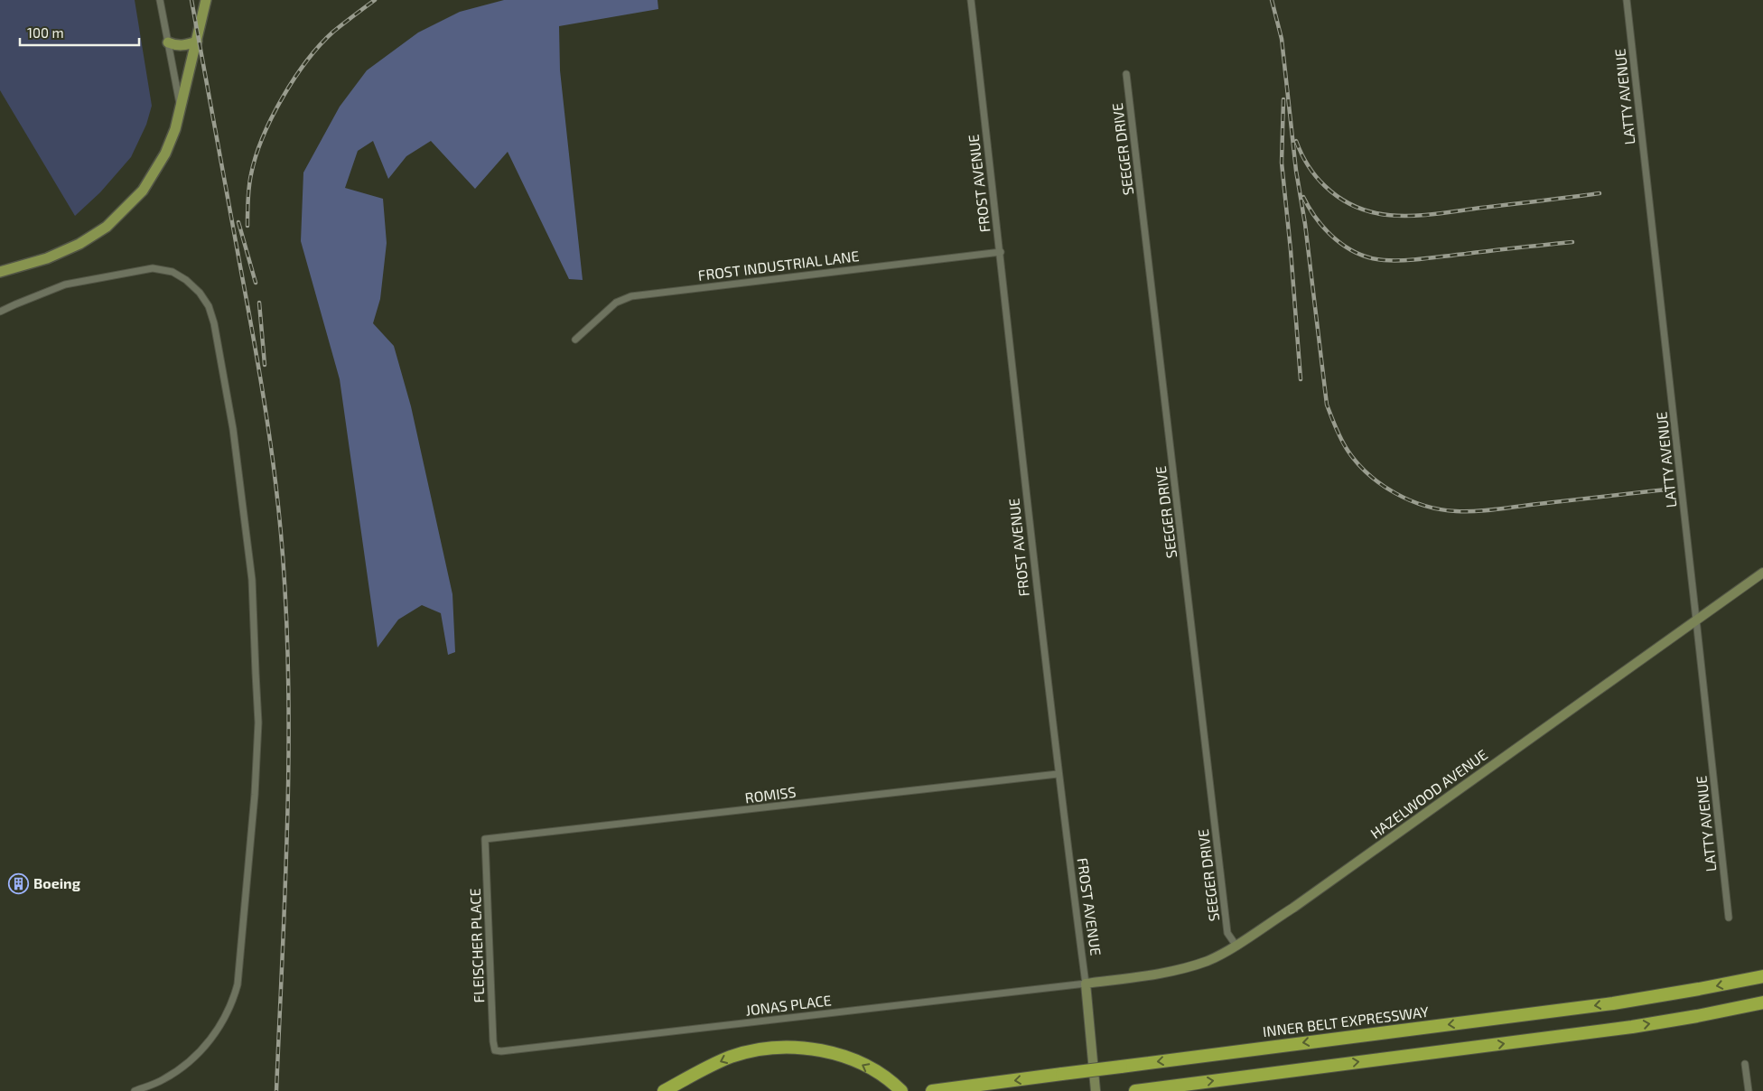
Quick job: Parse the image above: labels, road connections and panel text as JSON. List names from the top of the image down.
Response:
{
  "streets": {
    "highway": ["INNER BELT EXPRESSWAY"],
    "street": [
      "LATTY AVENUE",
      "SEEGER DRIVE",
      "FROST AVENUE",
      "FROST INDUSTRIAL LANE",
      "HAZELWOOD AVENUE",
      "ROMISS",
      "FLEISCHER PLACE",
      "JONAS PLACE"
    ]
  },
  "crossings": [
    ["LATTY AVENUE", "HAZELWOOD AVENUE"],
    ["SEEGER DRIVE", "HAZELWOOD AVENUE"],
    ["FROST AVENUE", "FROST INDUSTRIAL LANE"],
    ["FROST AVENUE", "HAZELWOOD AVENUE"],
    ["FROST AVENUE", "ROMISS"],
    ["FROST AVENUE", "JONAS PLACE"],
    ["HAZELWOOD AVENUE", "JONAS PLACE"],
    ["ROMISS", "FLEISCHER PLACE"],
    ["FLEISCHER PLACE", "JONAS PLACE"]
  ],
  "places": {
    "building": ["Boeing"]
  },
  "scale_bar": "100 m"
}
